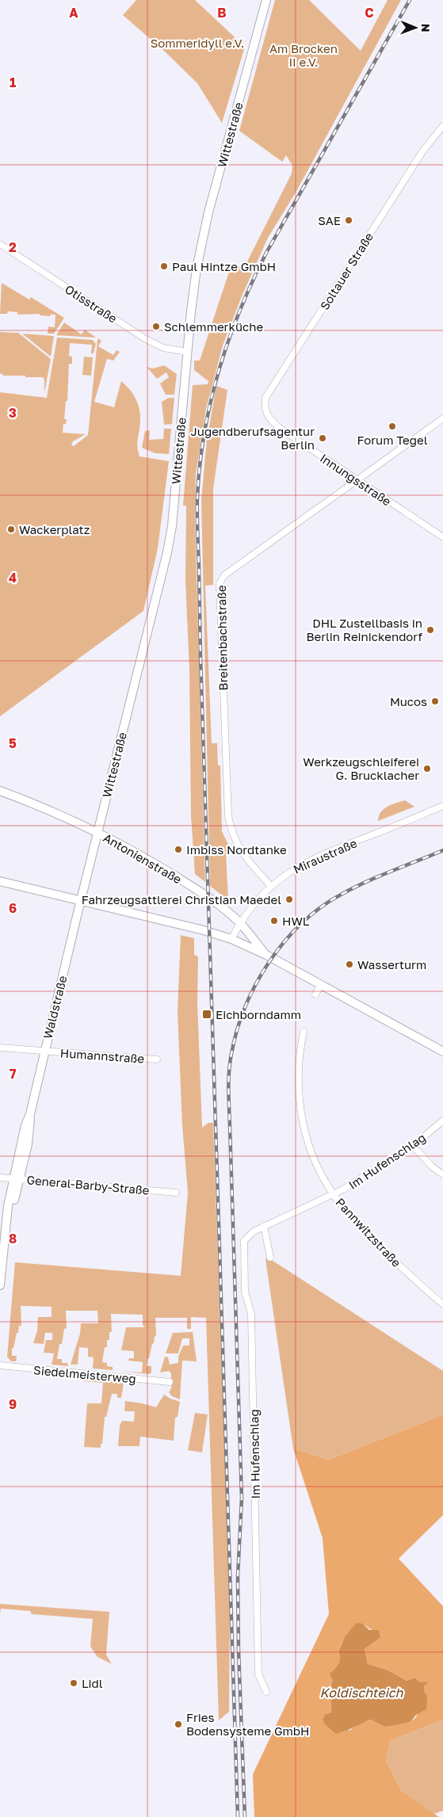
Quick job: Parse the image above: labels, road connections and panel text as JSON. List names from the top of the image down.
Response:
{
  "streets": {
    "main road": ["Wittestraße", "Antonienstraße", "Waldstraße"],
    "street": [
      "Soltauer Straße",
      "Otisstraße",
      "Innungsstraße",
      "Breitenbachstraße",
      "Miraustraße",
      "Humannstraße",
      "Im Hufenschlag",
      "General-Barby-Straße",
      "Pannwitzstraße",
      "Siedelmeisterweg"
    ]
  },
  "crossings": [
    ["Wittestraße", "Otisstraße"],
    ["Wittestraße", "Antonienstraße"],
    ["Wittestraße", "Waldstraße"],
    ["Soltauer Straße", "Innungsstraße"],
    ["Innungsstraße", "Breitenbachstraße"],
    ["Breitenbachstraße", "Miraustraße"],
    ["Miraustraße", "Antonienstraße"],
    ["Waldstraße", "Humannstraße"],
    ["Waldstraße", "General-Barby-Straße"],
    ["Im Hufenschlag", "Pannwitzstraße"]
  ],
  "water": ["Koldischteich"],
  "parks": ["Sommeridyll e.V.", "Am Brocken II e.V."],
  "places": {
    "other": [
      "SAE",
      "Paul Hintze GmbH",
      "Schlemmerküche",
      "Forum Tegel",
      "Jugendberufsagentur Berlin",
      "Wackerplatz",
      "DHL Zustellbasis in Berlin Reinickendorf",
      "Mucos",
      "Werkzeugschleiferei G. Brucklacher",
      "Imbiss Nordtanke",
      "Fahrzeugsattlerei Christian Maedel",
      "HWL",
      "Wasserturm",
      "Lidl",
      "Fries Bodensysteme GmbH"
    ],
    "transit": ["Eichborndamm"]
  },
  "north": "right",
  "grid": {
    "columns": ["A", "B", "C"],
    "rows": [
      "1",
      "2",
      "3",
      "4",
      "5",
      "6",
      "7",
      "8",
      "9"
    ]
  }
}
